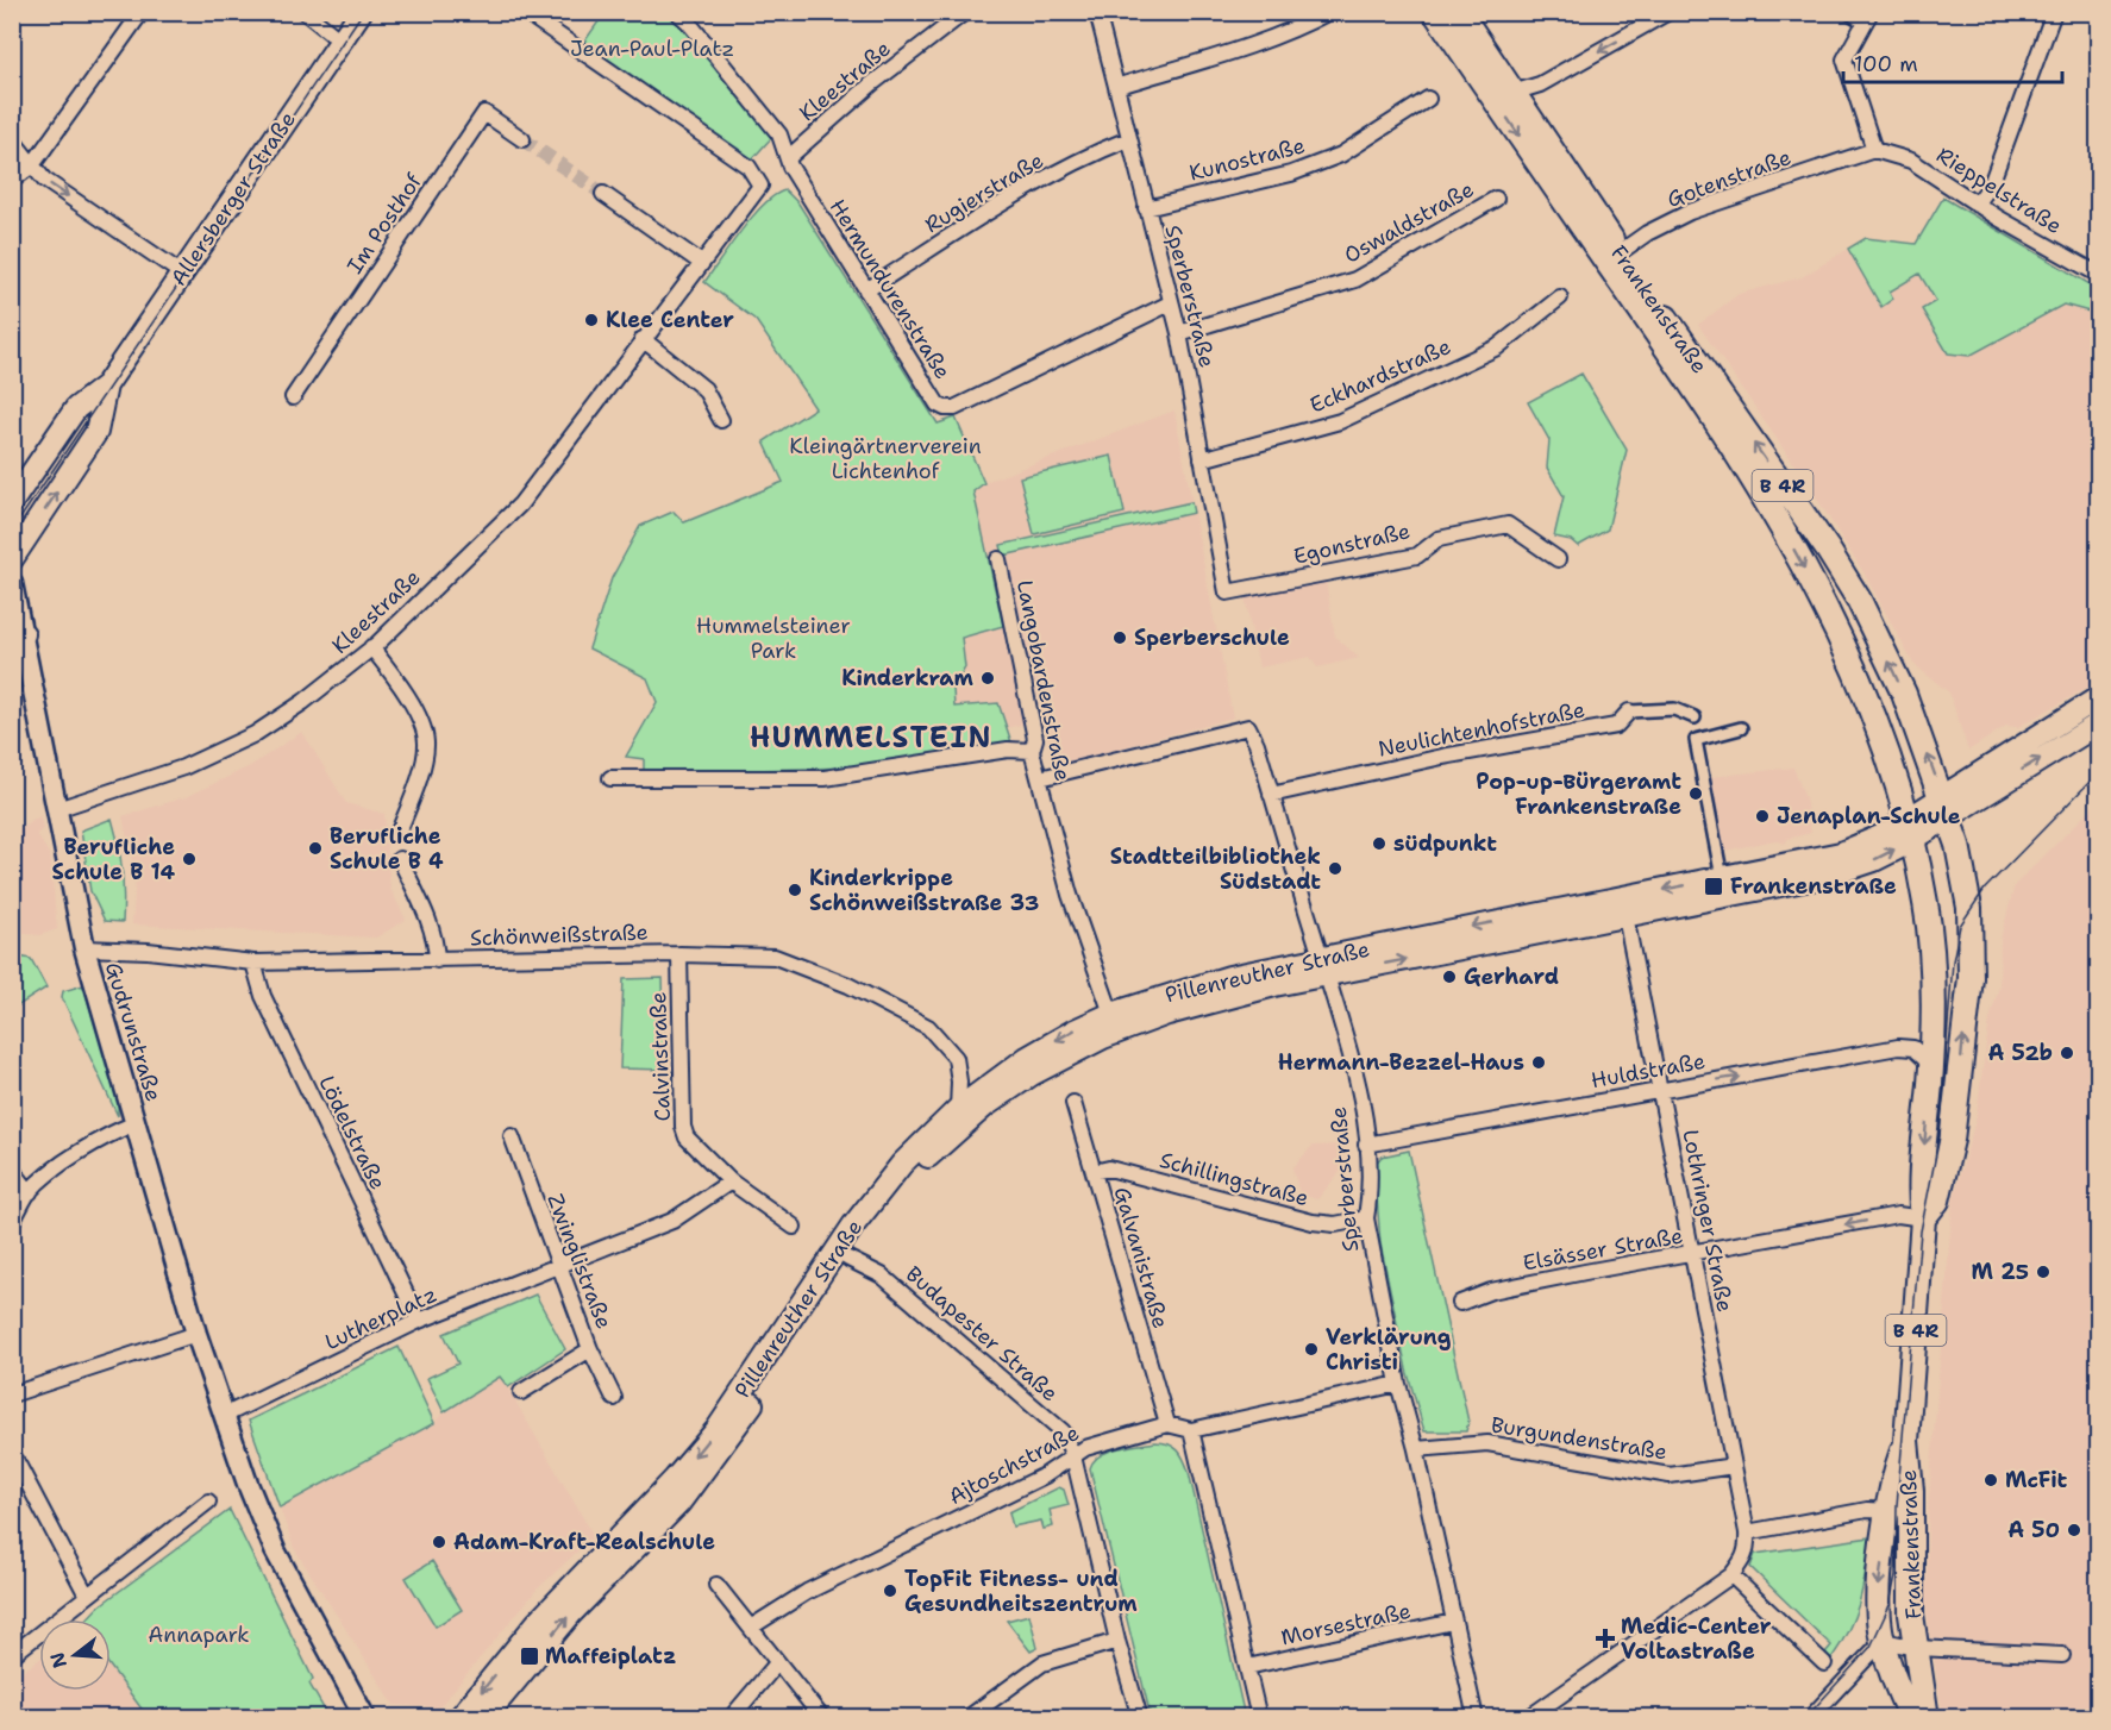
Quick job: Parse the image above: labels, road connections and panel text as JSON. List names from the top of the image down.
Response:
{
  "streets": {
    "main road": [
      "Allersberger Straße",
      "Frankenstraße",
      "B 4R",
      "Pillenreuther Straße"
    ],
    "street": [
      "Kleestraße",
      "Kunostraße",
      "Gotenstraße",
      "Rieppelstraße",
      "Rugierstraße",
      "Oswaldstraße",
      "Im Posthof",
      "Hermundurenstraße",
      "Sperberstraße",
      "Eckhardstraße",
      "Egonstraße",
      "Langobardenstraße",
      "Neulichtenhofstraße",
      "Schönweißstraße",
      "Gudrunstraße",
      "Calvinstraße",
      "Huldstraße",
      "Lödelstraße",
      "Schillingstraße",
      "Lothringer Straße",
      "Elsässer Straße",
      "Galvanistraße",
      "Zwinglistraße",
      "Lutherplatz",
      "Budapester Straße",
      "Burgundenstraße",
      "Ajtoschstraße",
      "Morsestraße"
    ]
  },
  "crossings": [
    ["Kleestraße", "Hermundurenstraße"],
    ["Kleestraße", "Gudrunstraße"],
    ["Kunostraße", "Sperberstraße"],
    ["Gotenstraße", "Rieppelstraße"],
    ["Gotenstraße", "Frankenstraße"],
    ["Rugierstraße", "Hermundurenstraße"],
    ["Rugierstraße", "Sperberstraße"],
    ["Oswaldstraße", "Sperberstraße"],
    ["Hermundurenstraße", "Sperberstraße"],
    ["Sperberstraße", "Eckhardstraße"],
    ["Sperberstraße", "Egonstraße"],
    ["Sperberstraße", "Langobardenstraße"],
    ["Sperberstraße", "Neulichtenhofstraße"],
    ["Sperberstraße", "Pillenreuther Straße"],
    ["Sperberstraße", "Huldstraße"],
    ["Sperberstraße", "Schillingstraße"],
    ["Sperberstraße", "Burgundenstraße"],
    ["Sperberstraße", "Morsestraße"],
    ["Frankenstraße", "Pillenreuther Straße"],
    ["Frankenstraße", "Huldstraße"],
    ["Frankenstraße", "Elsässer Straße"],
    ["Langobardenstraße", "Pillenreuther Straße"],
    ["Schönweißstraße", "Pillenreuther Straße"],
    ["Schönweißstraße", "Gudrunstraße"],
    ["Schönweißstraße", "Calvinstraße"],
    ["Schönweißstraße", "Lödelstraße"],
    ["Pillenreuther Straße", "Lothringer Straße"],
    ["Pillenreuther Straße", "Budapester Straße"],
    ["Gudrunstraße", "Lutherplatz"],
    ["Huldstraße", "Lothringer Straße"],
    ["Lödelstraße", "Lutherplatz"],
    ["Schillingstraße", "Galvanistraße"],
    ["Lothringer Straße", "Elsässer Straße"],
    ["Lothringer Straße", "Burgundenstraße"],
    ["Galvanistraße", "Ajtoschstraße"],
    ["Zwinglistraße", "Lutherplatz"],
    ["Budapester Straße", "Ajtoschstraße"]
  ],
  "one_way": ["Huldstraße", "Elsässer Straße"],
  "districts": ["HUMMELSTEIN"],
  "parks": [
    "Jean-Paul-Platz",
    "Kleingärtnerverein Lichtenhof",
    "Hummelsteiner Park",
    "Annapark"
  ],
  "places": {
    "other": [
      "Klee Center",
      "Sperberschule",
      "Kinderkram",
      "Pop-up-Bürgeramt Frankenstraße",
      "Jenaplan-Schule",
      "südpunkt",
      "Berufliche Schule B 4",
      "Berufliche Schule B 14",
      "Stadtteilbibliothek Südstadt",
      "Kinderkrippe Schönweißstraße 33",
      "Gerhard",
      "A 52b",
      "Hermann-Bezzel-Haus",
      "M 25",
      "Verklärung Christi",
      "McFit",
      "A 50",
      "Adam-Kraft-Realschule",
      "TopFit Fitness- und Gesundheitszentrum"
    ],
    "transit": ["Frankenstraße", "Maffeiplatz"],
    "health": ["Medic-Center Voltastraße"]
  },
  "scale_bar": "100 m",
  "north": "left"
}
